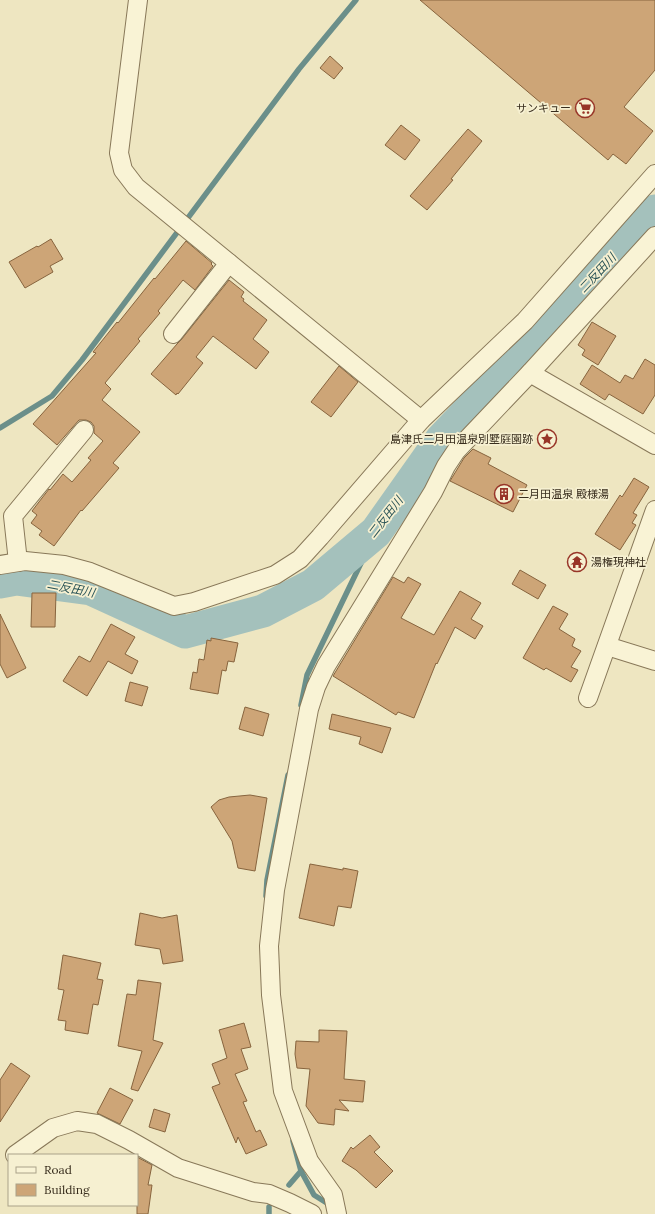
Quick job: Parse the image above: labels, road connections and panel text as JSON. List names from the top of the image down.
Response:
{
  "water": ["二反田川"],
  "places": {
    "supermarket": ["サンキュー"],
    "place": ["島津氏二月田温泉別墅庭園跡"],
    "building": ["二月田温泉 殿様湯"],
    "temple": ["湯権現神社"]
  },
  "legend": ["Road", "Building"]
}
